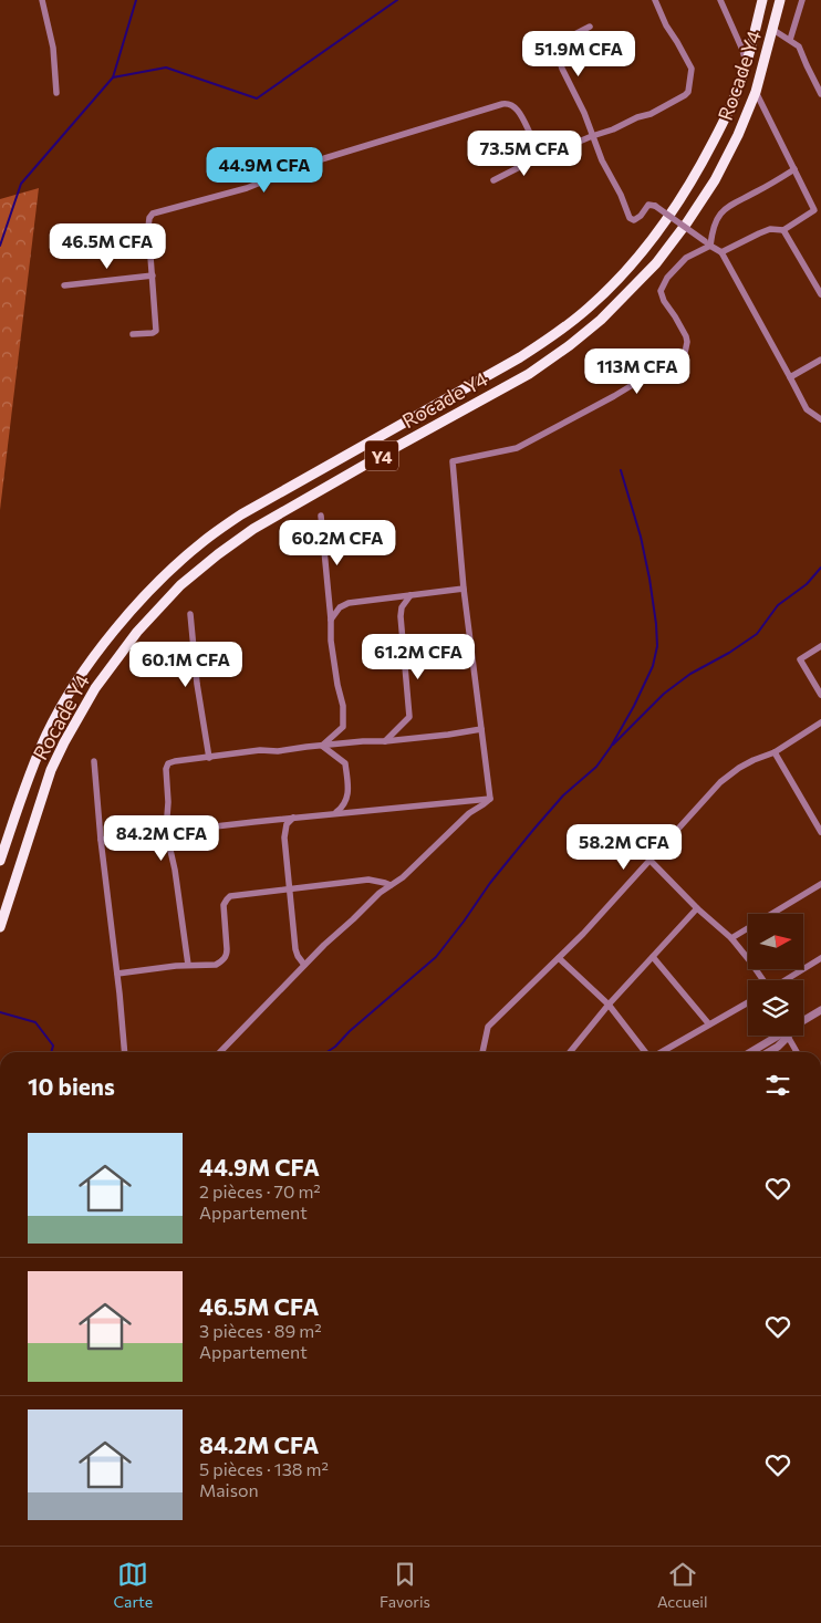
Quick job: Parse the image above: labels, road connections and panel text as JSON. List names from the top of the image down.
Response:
{
  "streets": {
    "highway": ["Rocade Y4", "Y4"]
  },
  "north": "right",
  "page": {
    "price": [
      "51.9M CFA",
      "73.5M CFA",
      "44.9M CFA",
      "46.5M CFA",
      "113M CFA",
      "60.2M CFA",
      "61.2M CFA",
      "60.1M CFA",
      "84.2M CFA",
      "58.2M CFA"
    ],
    "heading": "10 biens",
    "list": [
      {
        "name": "44.9M CFA",
        "note": "2 pièces · 70 m² · Appartement"
      },
      {
        "name": "46.5M CFA",
        "note": "3 pièces · 89 m² · Appartement"
      },
      {
        "name": "84.2M CFA",
        "note": "5 pièces · 138 m² · Maison"
      }
    ],
    "tabs": ["Carte", "Favoris", "Accueil"]
  }
}
